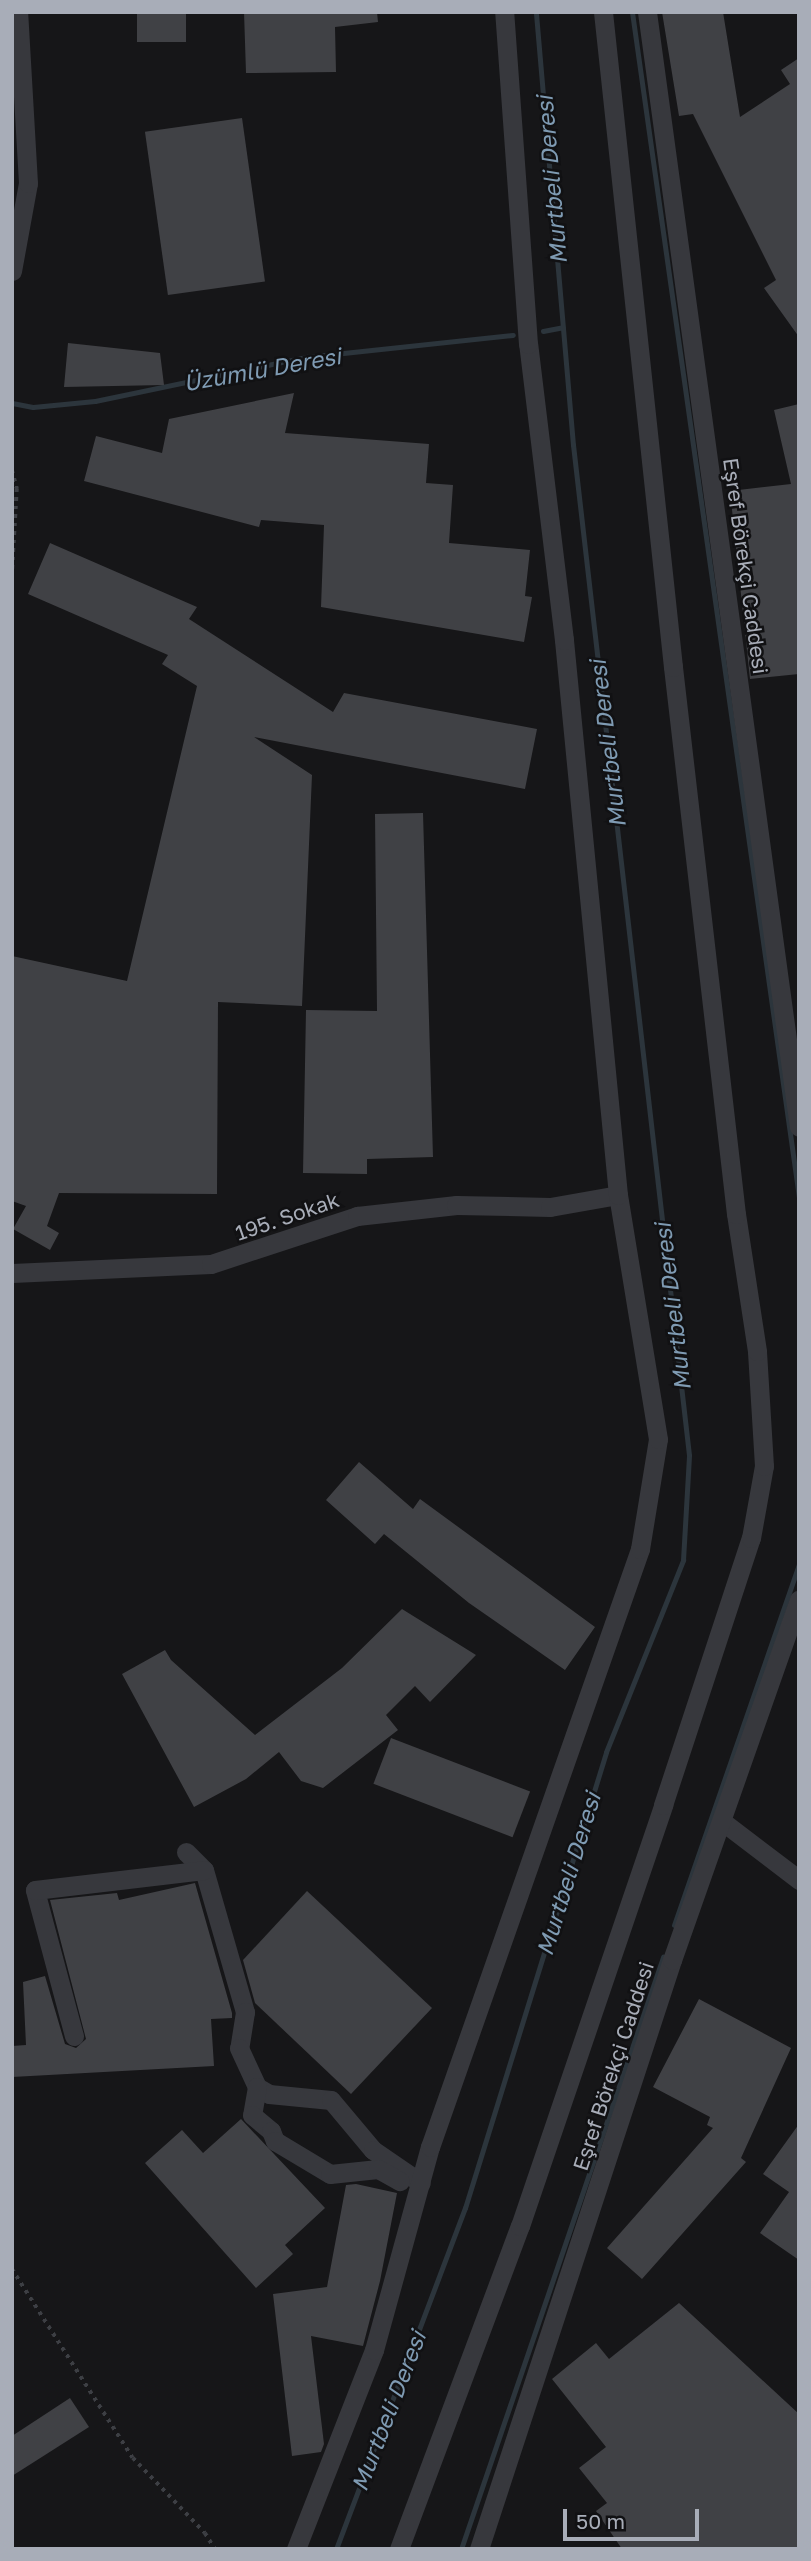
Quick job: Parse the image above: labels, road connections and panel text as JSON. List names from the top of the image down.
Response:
{
  "streets": {
    "street": ["Eşref Börekçi Caddesi", "195. Sokak"]
  },
  "water": ["Murtbeli Deresi", "Üzümlü Deresi"],
  "scale_bar": "50 m"
}
